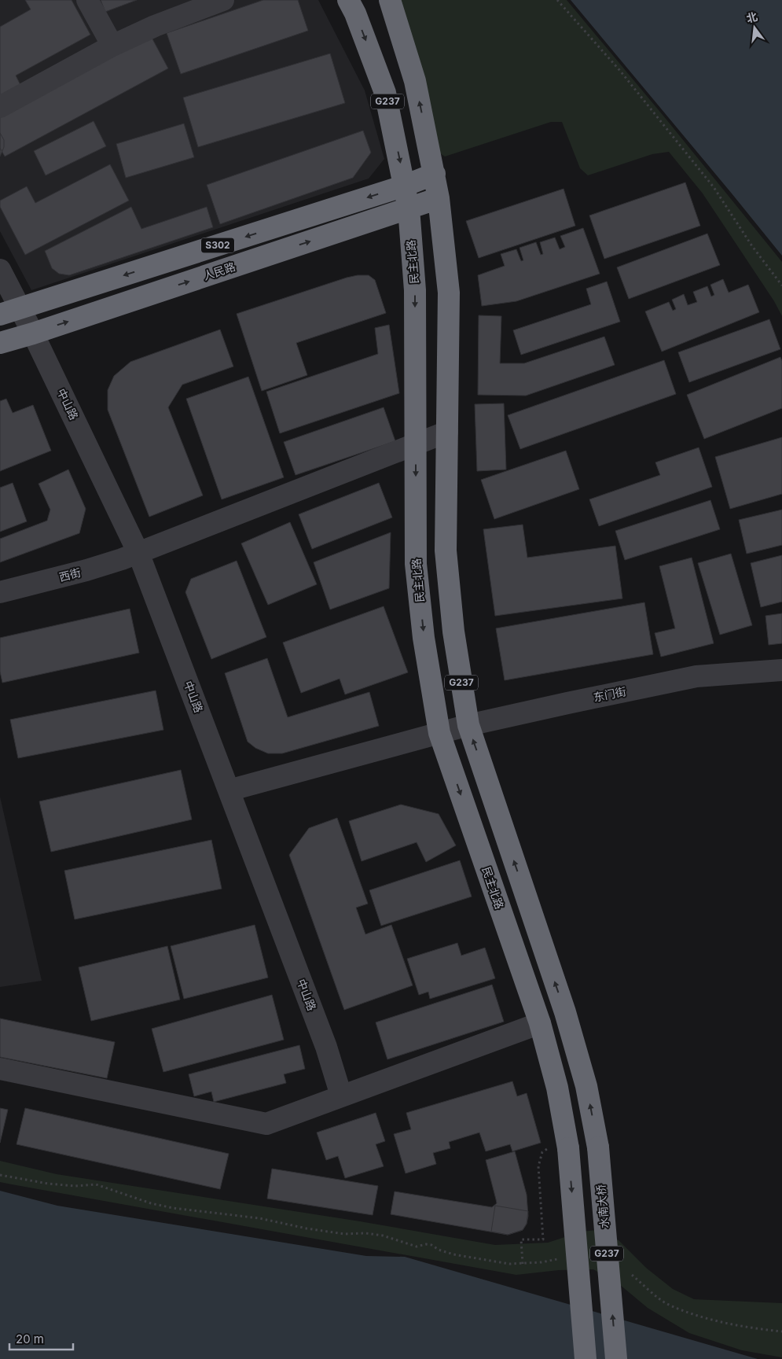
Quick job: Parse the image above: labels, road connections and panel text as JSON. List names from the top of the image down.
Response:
{
  "streets": {
    "highway": [
      "G237",
      "S302",
      "民主北路",
      "人民路",
      "水南大桥"
    ],
    "street": ["中山路", "西街", "东门街"]
  },
  "crossings": [
    ["G237", "S302"],
    ["G237", "人民路"],
    ["G237", "西街"],
    ["G237", "东门街"],
    ["G237", "水南大桥"],
    ["S302", "民主北路"],
    ["S302", "中山路"],
    ["民主北路", "人民路"],
    ["民主北路", "西街"],
    ["民主北路", "东门街"],
    ["人民路", "中山路"],
    ["中山路", "西街"],
    ["中山路", "东门街"],
    ["东门街", "水南大桥"]
  ],
  "one_way": ["水南大桥"],
  "scale_bar": "20 m",
  "north": "top"
}
